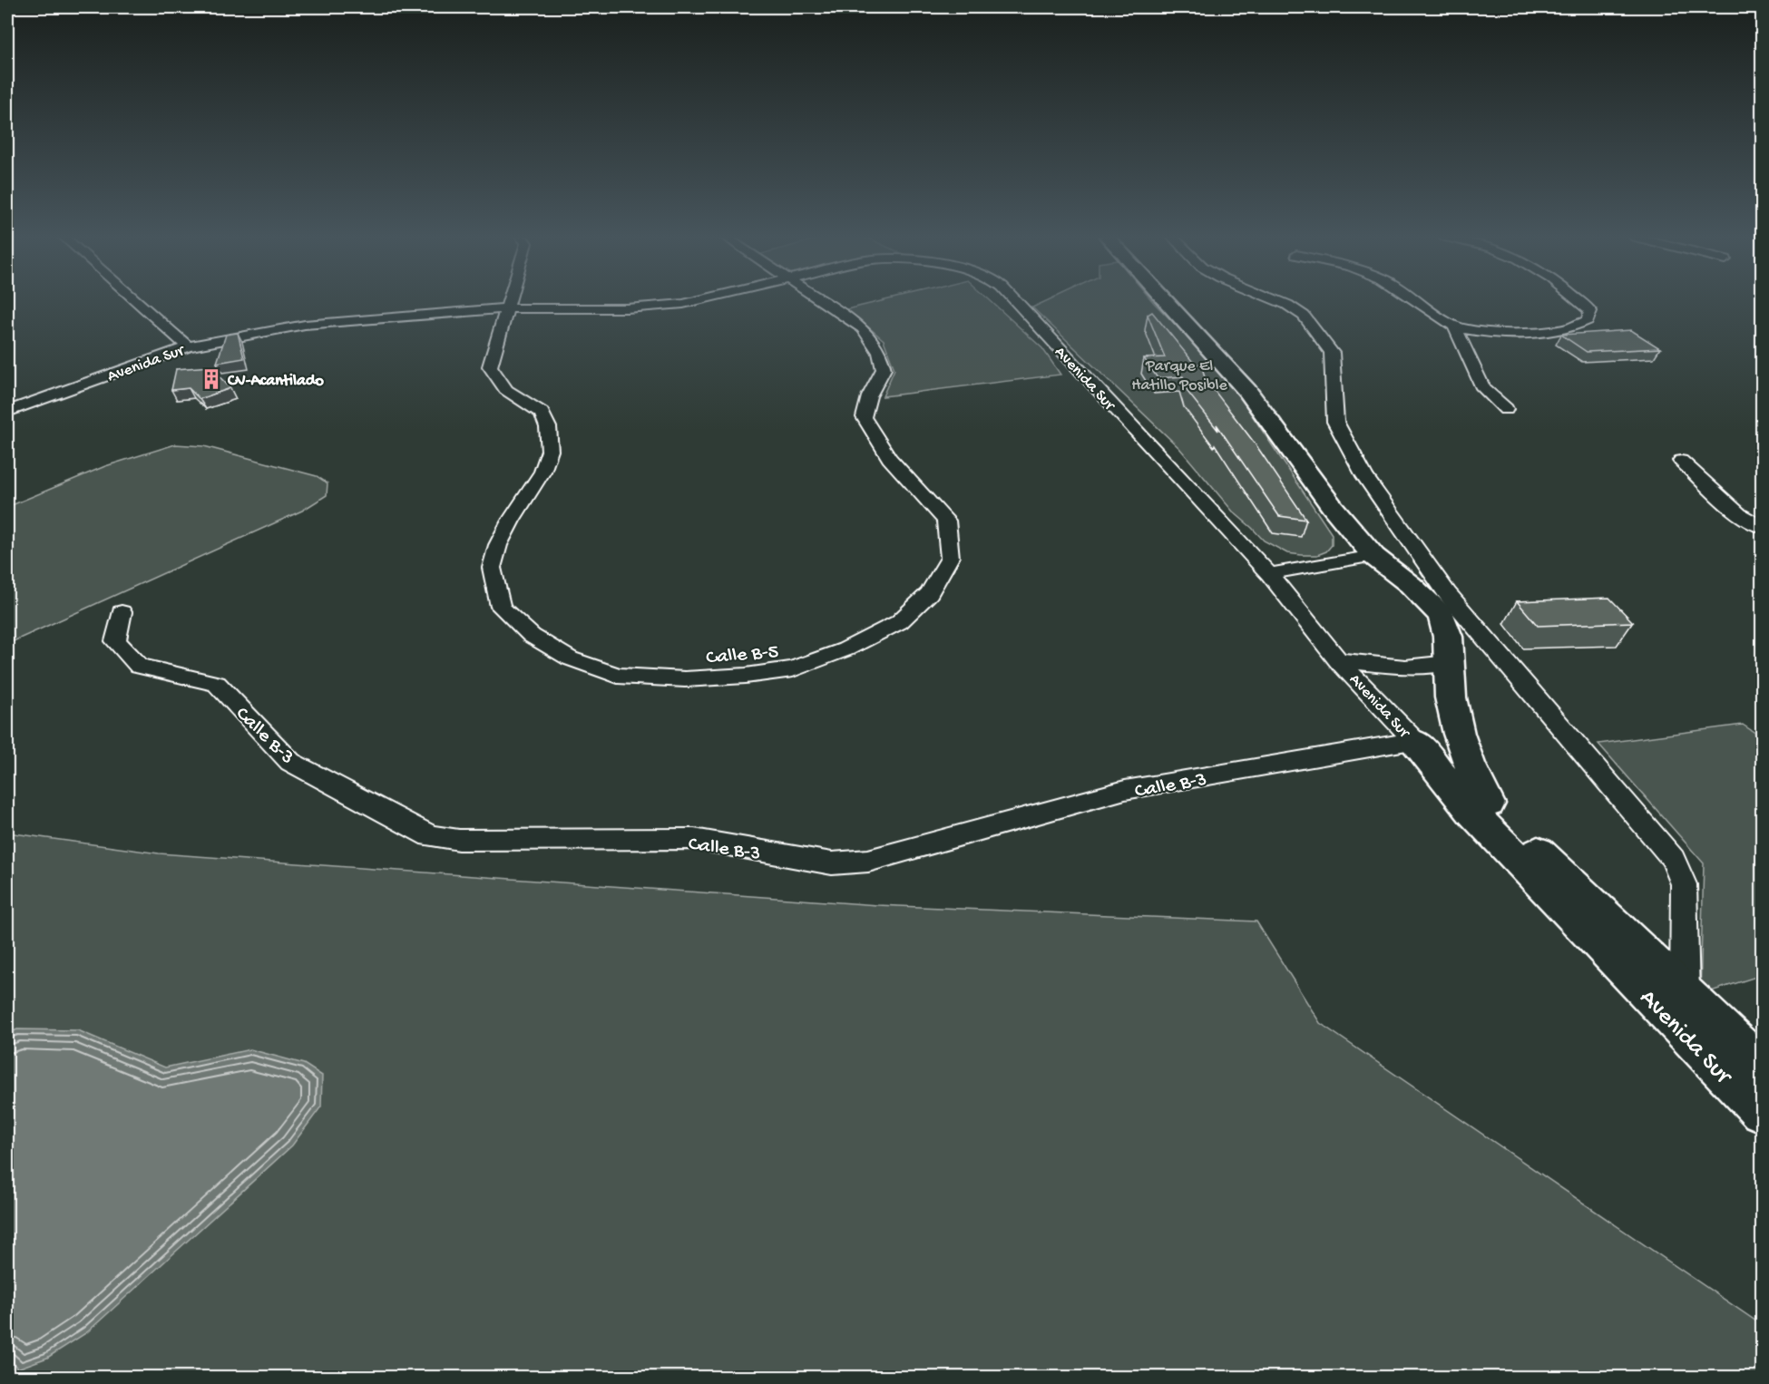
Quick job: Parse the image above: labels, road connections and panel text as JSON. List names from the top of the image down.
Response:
{
  "streets": {
    "street": ["Avenida Sur", "Calle B-5", "Calle B-3"]
  },
  "crossings": [
    ["Avenida Sur", "Calle B-5"],
    ["Avenida Sur", "Calle B-3"]
  ],
  "parks": ["Parque El Hatillo Posible"],
  "places": {
    "building": ["CV-Acantilado"]
  }
}
